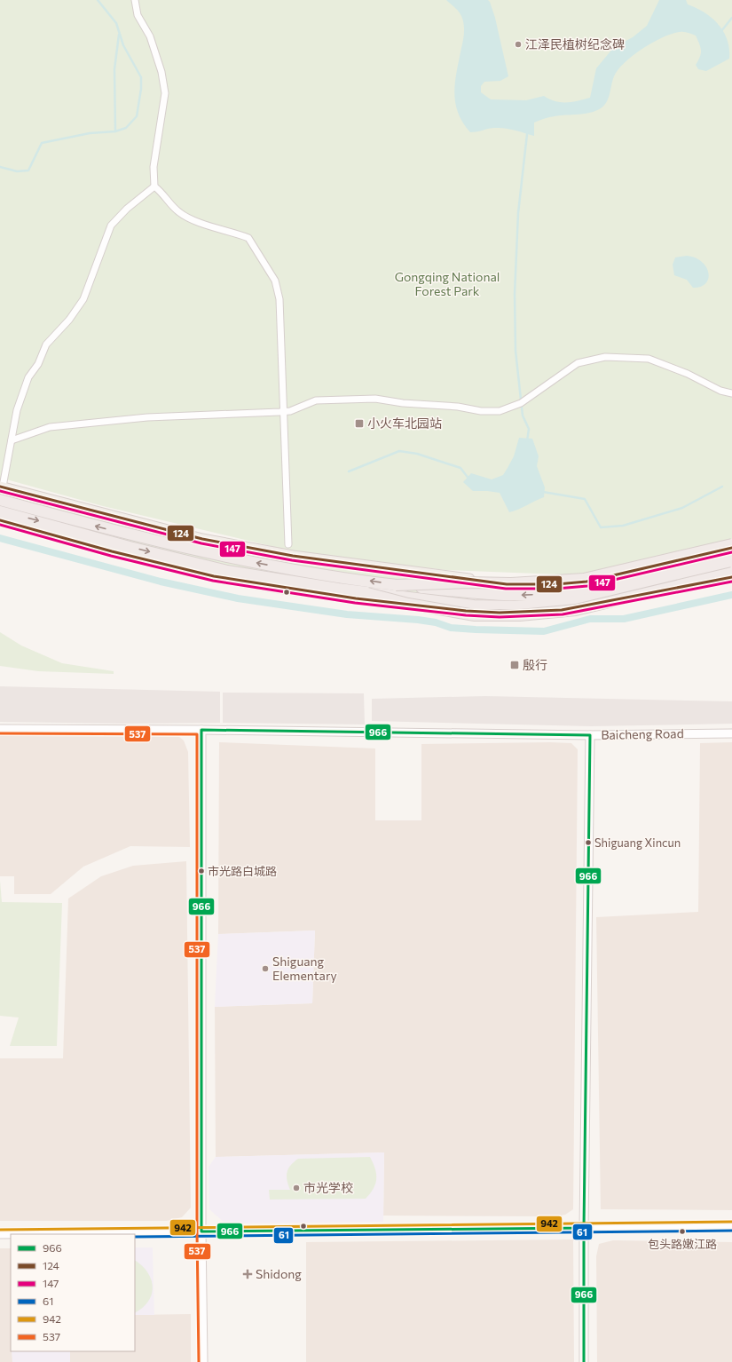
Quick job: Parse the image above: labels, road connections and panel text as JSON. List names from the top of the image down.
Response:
{
  "streets": {
    "street": ["Baicheng Road"]
  },
  "parks": ["Gongqing National Forest Park"],
  "places": {
    "other": [
      "江泽民植树纪念碑",
      "Shiguang Xincun",
      "市光路白城路",
      "Shiguang Elementary",
      "市光学校",
      "包头路嫩江路"
    ],
    "transit": ["小火车北园站", "殷行"],
    "health": ["Shidong"]
  },
  "lines": [
    "transit line 124",
    "transit line 147",
    "transit line 966",
    "transit line 537",
    "transit line 942",
    "transit line 61"
  ],
  "legend": [
    "966",
    "124",
    "147",
    "61",
    "942",
    "537"
  ]
}
